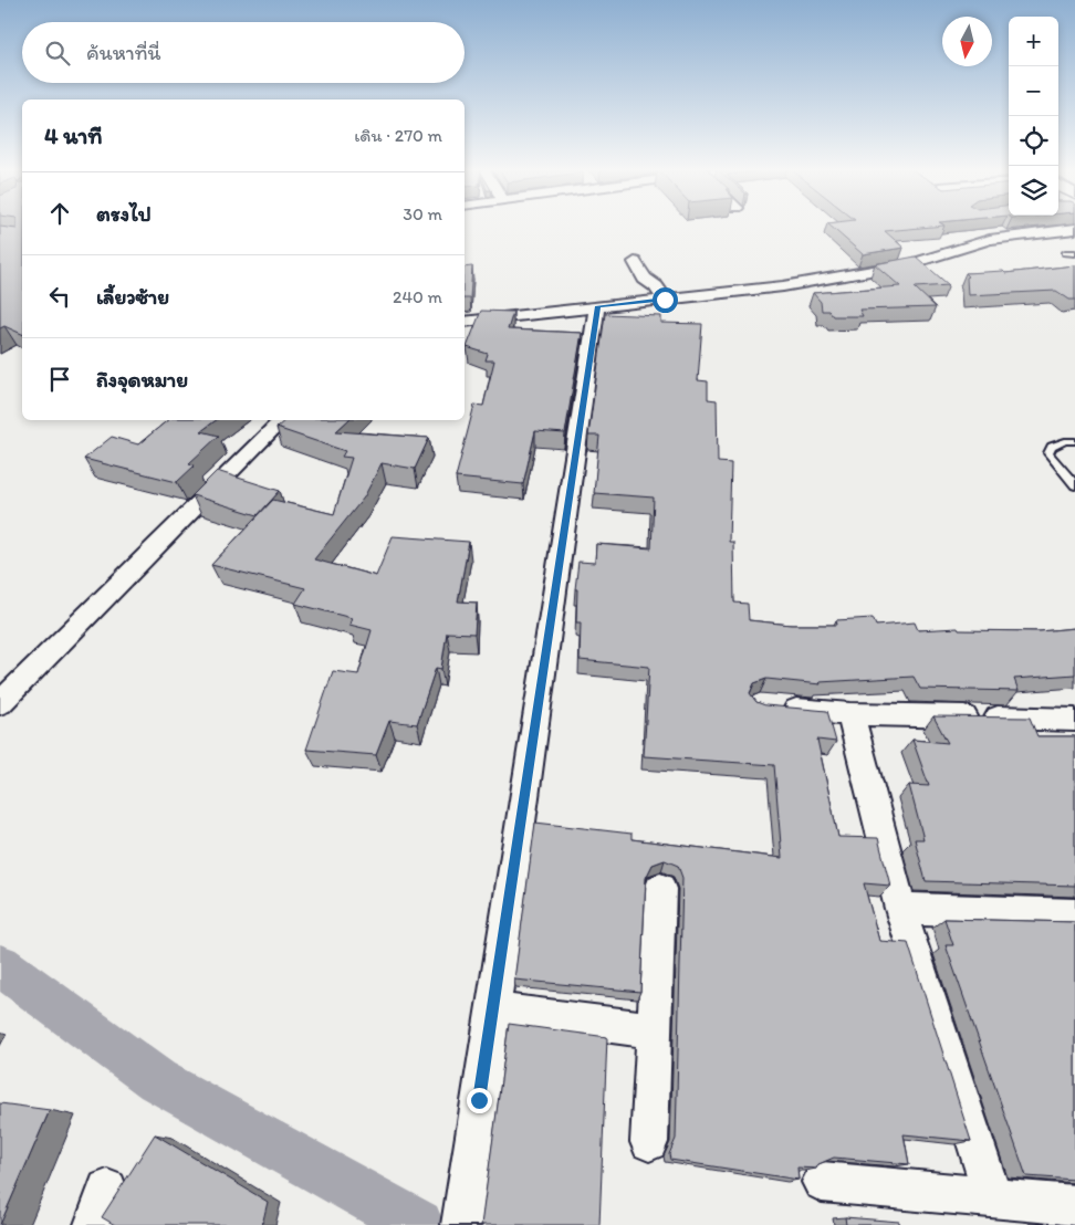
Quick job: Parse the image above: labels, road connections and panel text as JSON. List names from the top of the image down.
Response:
{
  "north": "bottom",
  "page": {
    "map_buttons": ["+", "−"],
    "search": "ค้นหาที่นี่",
    "heading": ["4 นาที", "เดิน · 270 m"],
    "list": [
      ["ตรงไป", "30 m"],
      ["เลี้ยวซ้าย", "240 m"],
      "ถึงจุดหมาย"
    ]
  }
}
